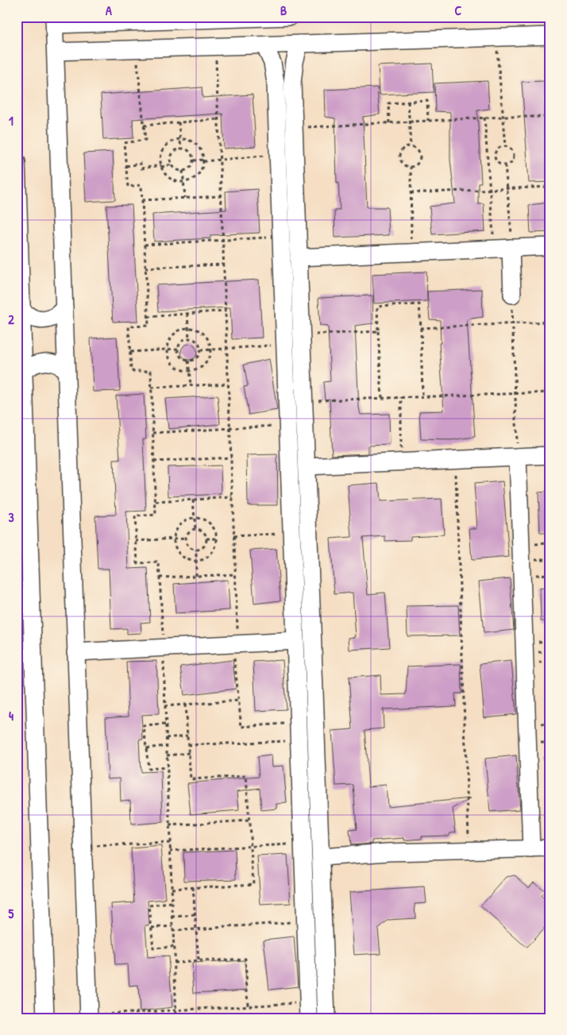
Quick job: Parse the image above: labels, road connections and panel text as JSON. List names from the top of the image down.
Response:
{
  "grid": {
    "columns": ["A", "B", "C"],
    "rows": [
      "1",
      "2",
      "3",
      "4",
      "5"
    ]
  }
}
